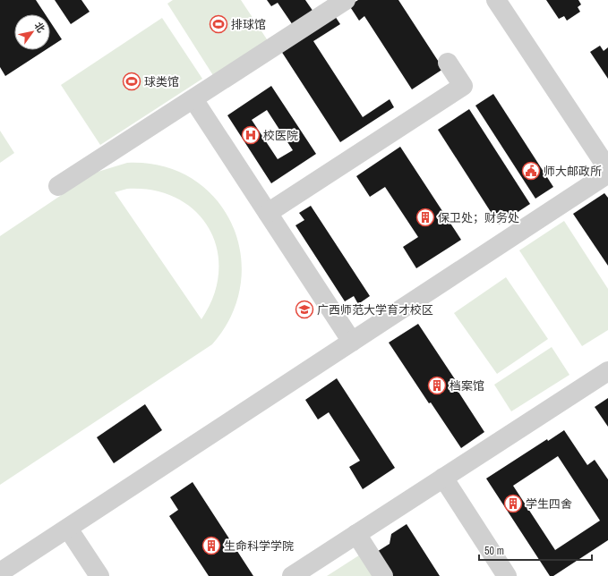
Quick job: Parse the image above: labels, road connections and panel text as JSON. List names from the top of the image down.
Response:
{
  "places": {
    "sports": ["排球馆", "球类馆"],
    "hospital": ["校医院"],
    "public building": ["师大邮政所"],
    "building": [
      "保卫处；财务处",
      "档案馆",
      "学生四舍",
      "生命科学学院"
    ],
    "school or university": ["广西师范大学育才校区"]
  },
  "scale_bar": "50 m",
  "north": "top right"
}
